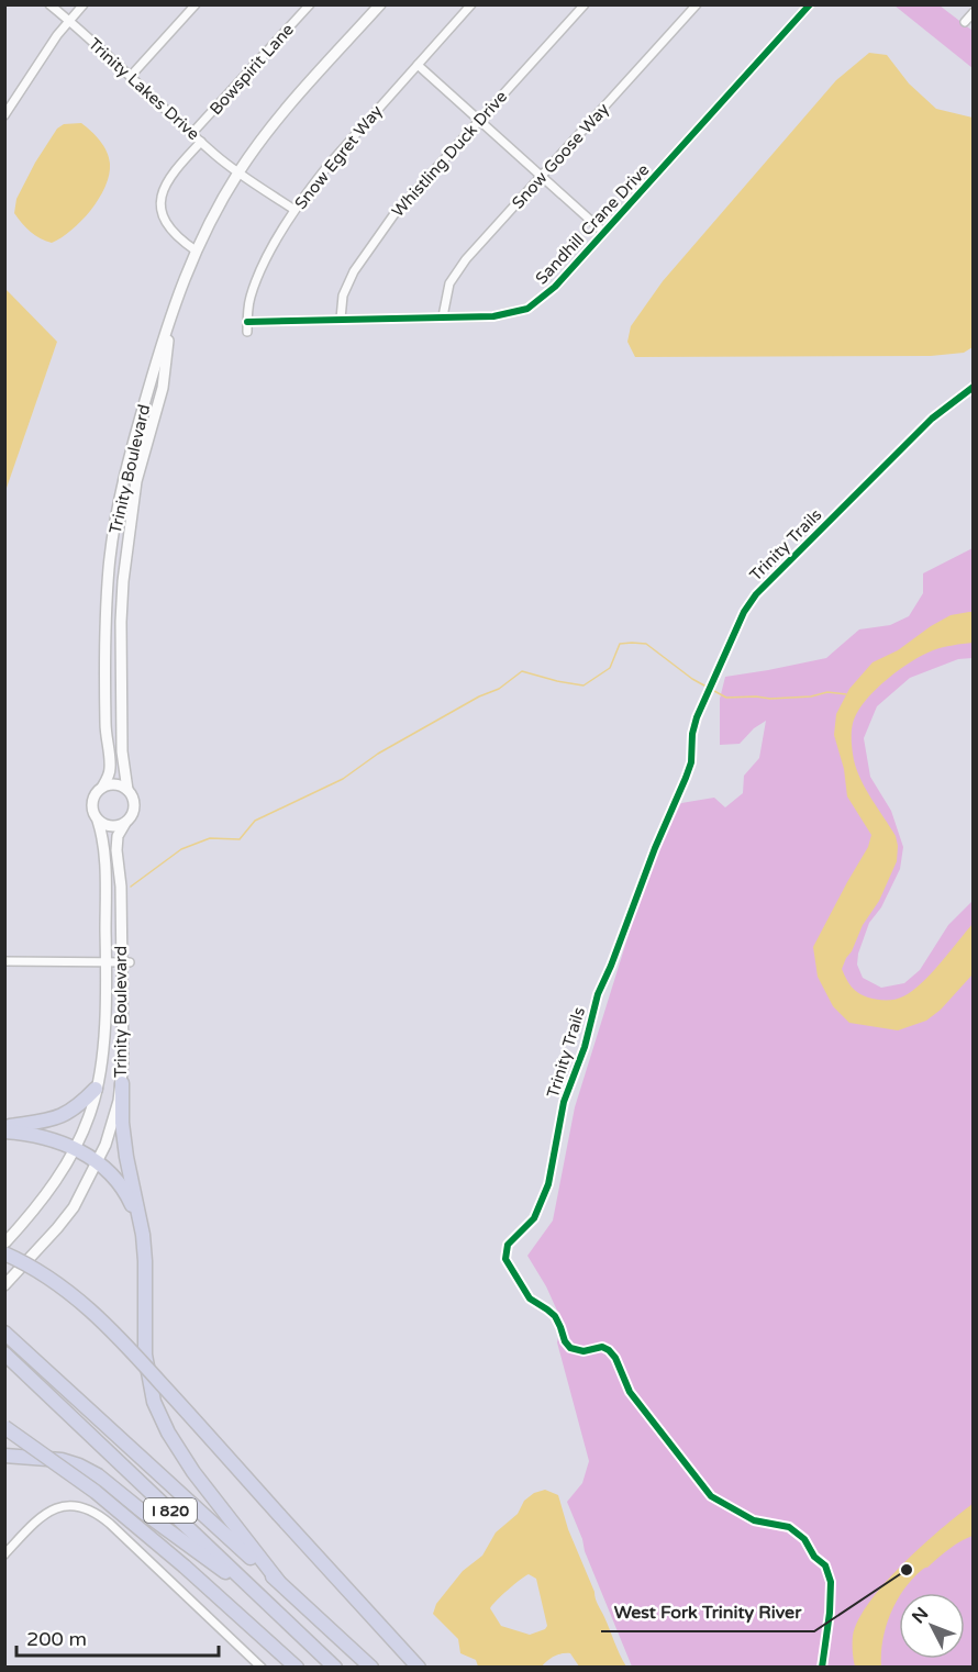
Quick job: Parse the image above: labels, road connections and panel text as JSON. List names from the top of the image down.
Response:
{
  "streets": {
    "highway": ["I 820"],
    "main road": ["Trinity Boulevard"],
    "street": [
      "Bowspirit Lane",
      "Trinity Lakes Drive",
      "Whistling Duck Drive",
      "Snow Goose Way",
      "Snow Egret Way",
      "Sandhill Crane Drive"
    ],
    "cycle path": ["Trinity Trails"]
  },
  "crossings": [
    ["Bowspirit Lane", "Trinity Lakes Drive"],
    ["Trinity Lakes Drive", "Snow Egret Way"],
    ["Trinity Lakes Drive", "Trinity Boulevard"],
    ["Whistling Duck Drive", "Sandhill Crane Drive"],
    ["Snow Goose Way", "Sandhill Crane Drive"],
    ["Snow Egret Way", "Sandhill Crane Drive"]
  ],
  "places": ["West Fork Trinity River"],
  "scale_bar": "200 m",
  "north": "top left"
}
